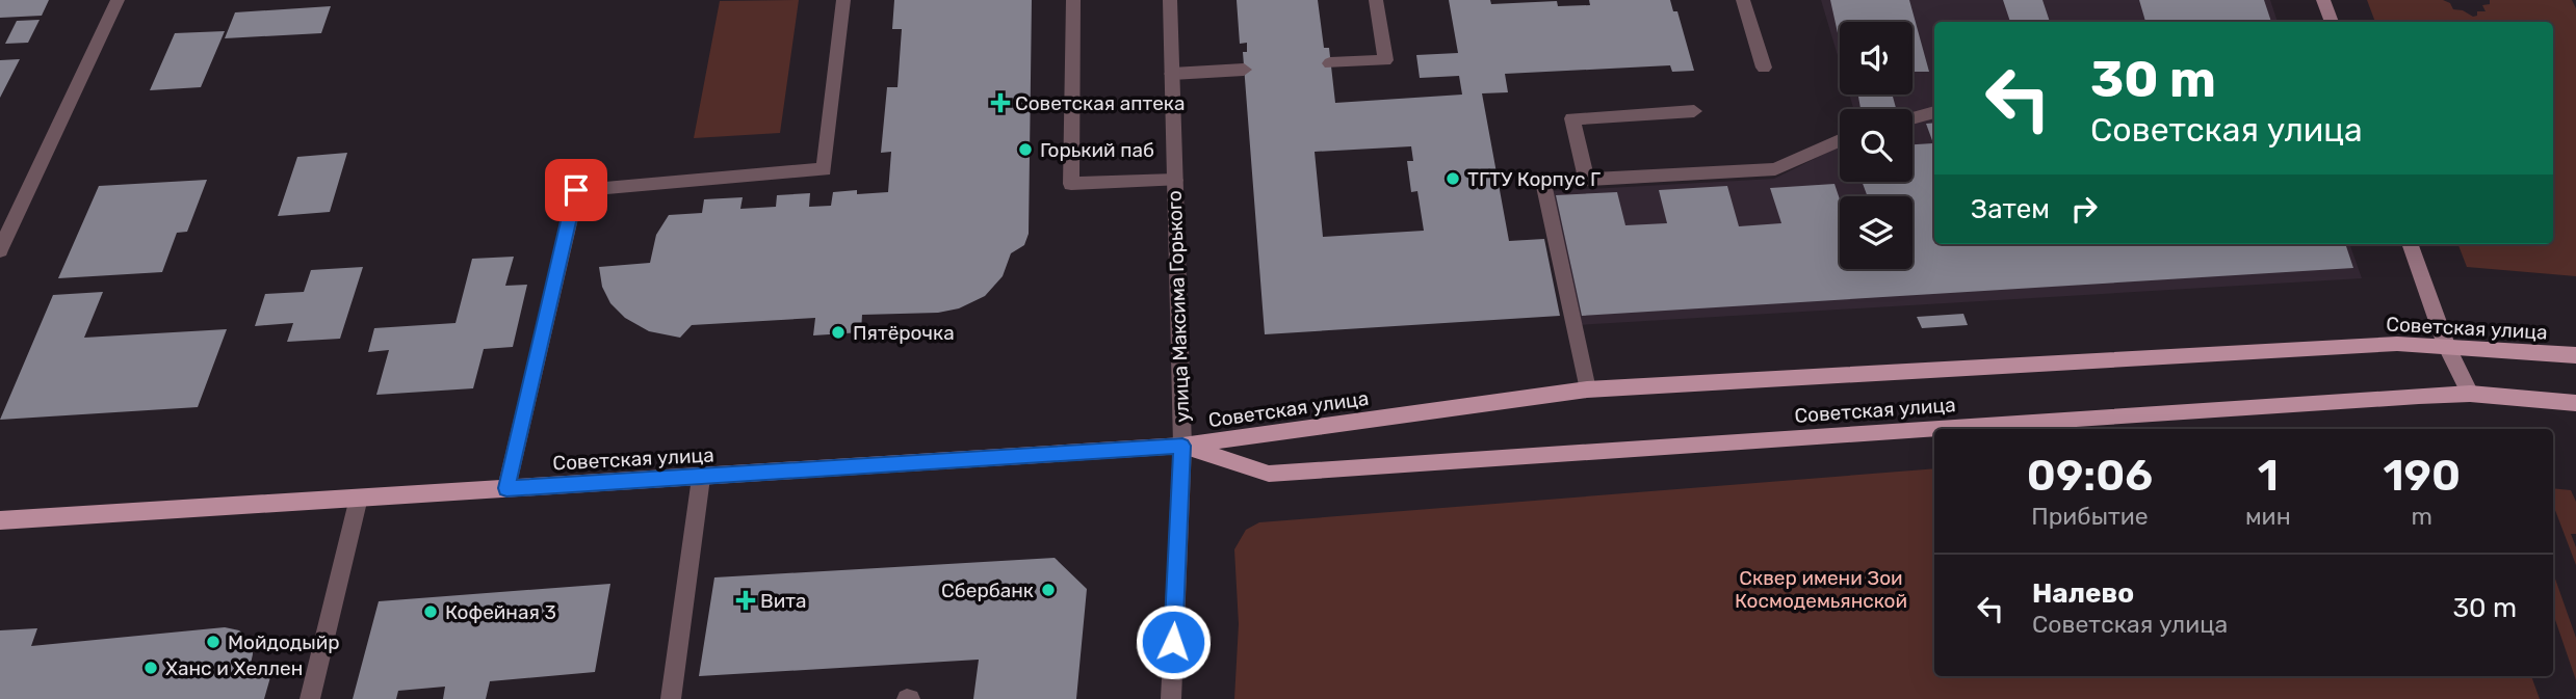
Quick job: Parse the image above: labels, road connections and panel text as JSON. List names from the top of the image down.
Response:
{
  "streets": {
    "main road": ["Советская улица"],
    "street": ["улица Максима Горького"]
  },
  "crossings": [
    ["улица Максима Горького", "Советская улица"]
  ],
  "parks": ["Cквер имени Зои Космодемьянской"],
  "places": {
    "health": ["Советская аптека", "Вита"],
    "other": [
      "Горький паб",
      "ТГТУ Корпус Г",
      "Пятёрочка",
      "Сбербанк",
      "Кофейная 3",
      "Мойдодыйр",
      "Ханс и Хеллен"
    ]
  },
  "page": {
    "turn": ["30 m", "Советская улица"],
    "then": "Затем",
    "eta": [
      "09:06",
      "Прибытие",
      "1",
      "мин",
      "190",
      "m"
    ],
    "list": [
      {
        "name": "Налево",
        "note": "Советская улица",
        "value": "30 m"
      }
    ]
  }
}
